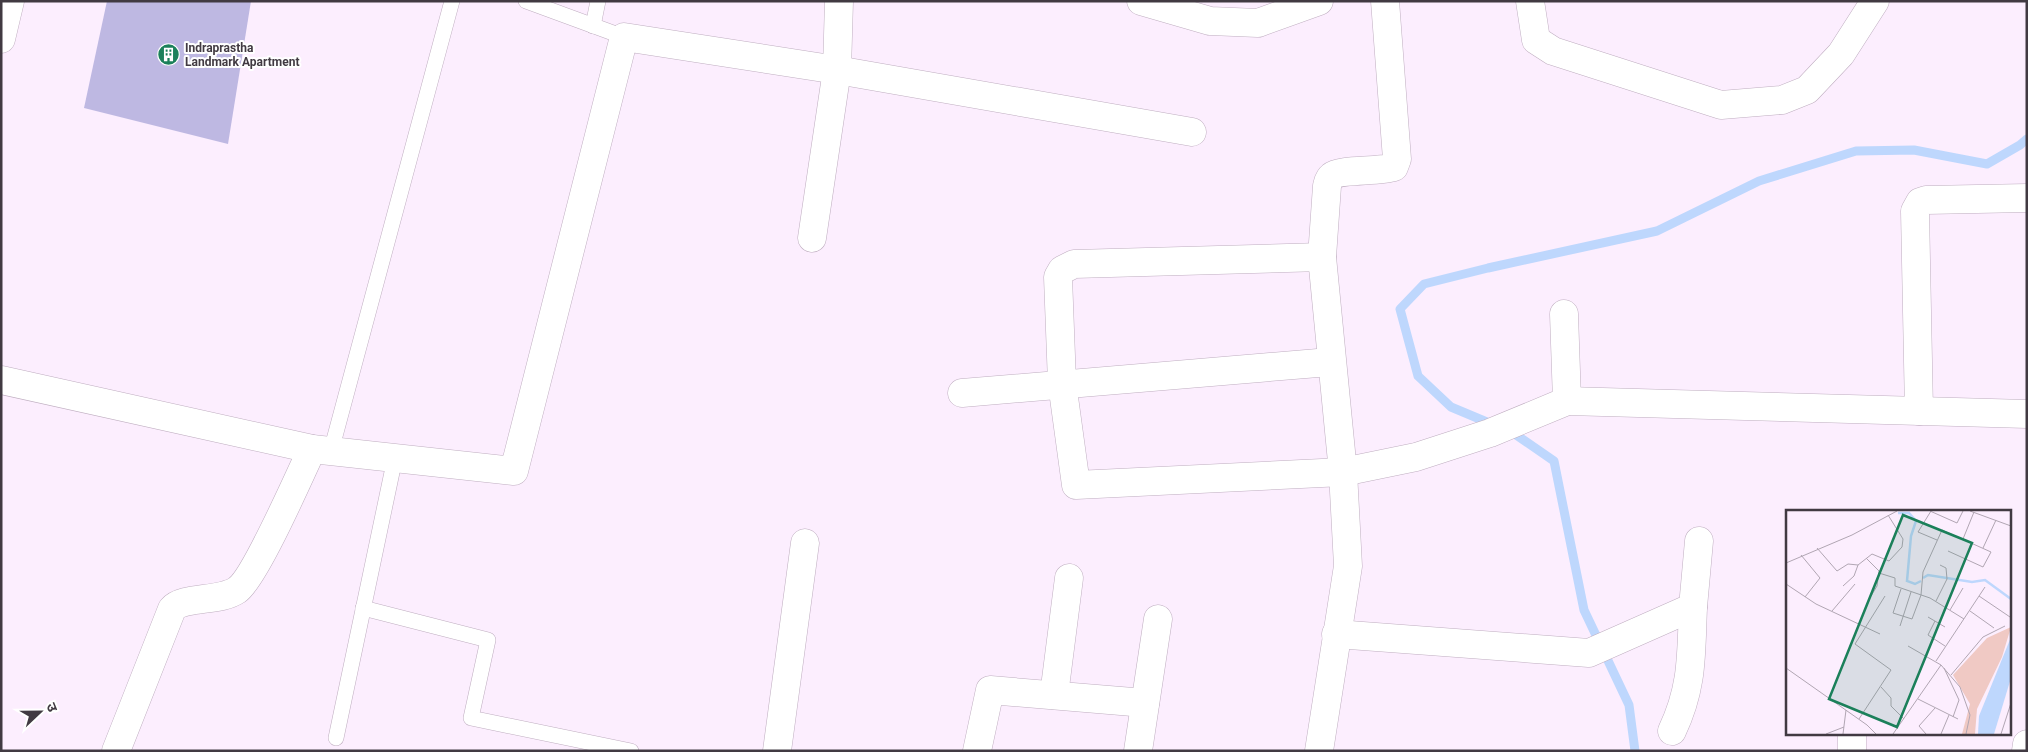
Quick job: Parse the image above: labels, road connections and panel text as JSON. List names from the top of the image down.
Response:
{
  "places": {
    "building": ["Indraprastha Landmark Apartment"]
  },
  "north": "right"
}
